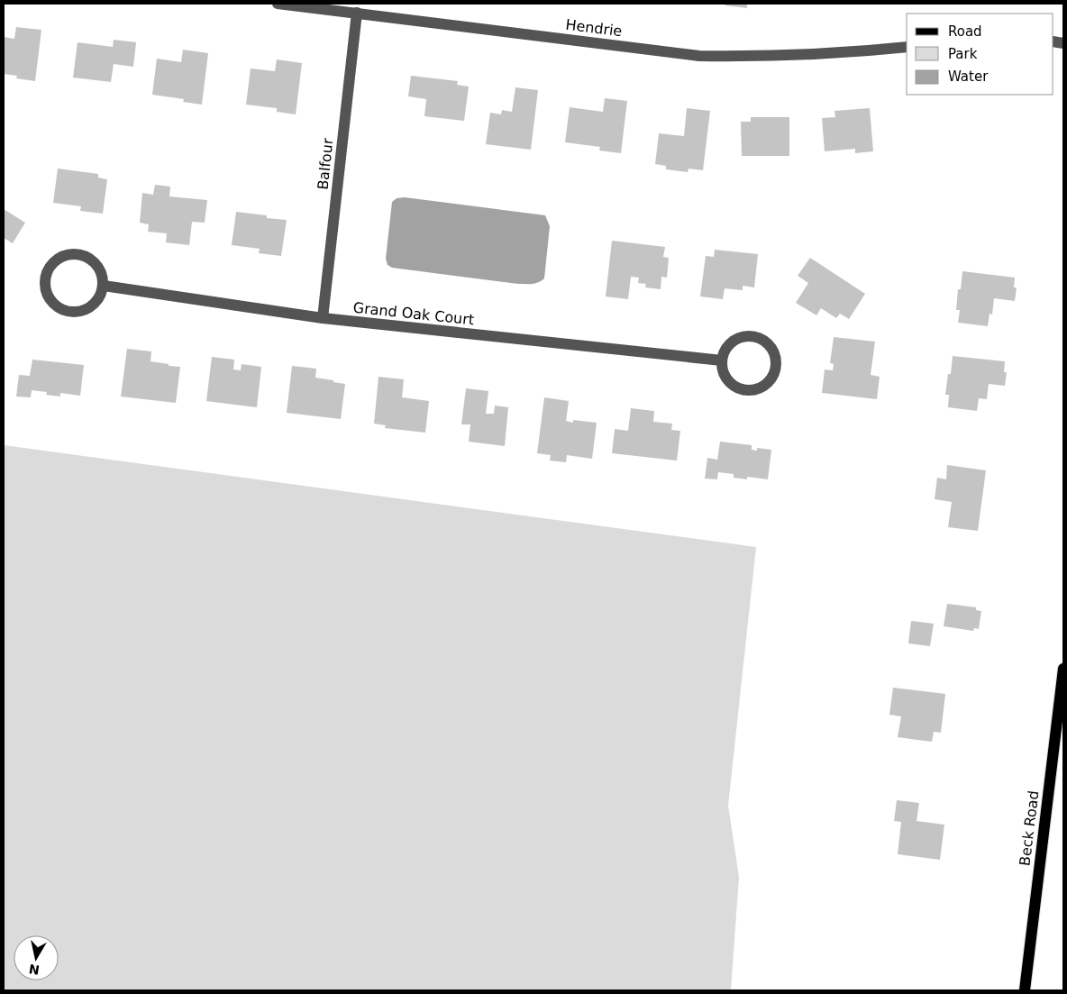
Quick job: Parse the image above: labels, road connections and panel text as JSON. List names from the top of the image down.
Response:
{
  "streets": {
    "main road": ["Beck Road"],
    "street": ["Hendrie", "Balfour", "Grand Oak Court"]
  },
  "crossings": [
    ["Hendrie", "Balfour"],
    ["Balfour", "Grand Oak Court"]
  ],
  "legend": ["Road", "Park", "Water"],
  "north": "bottom"
}
